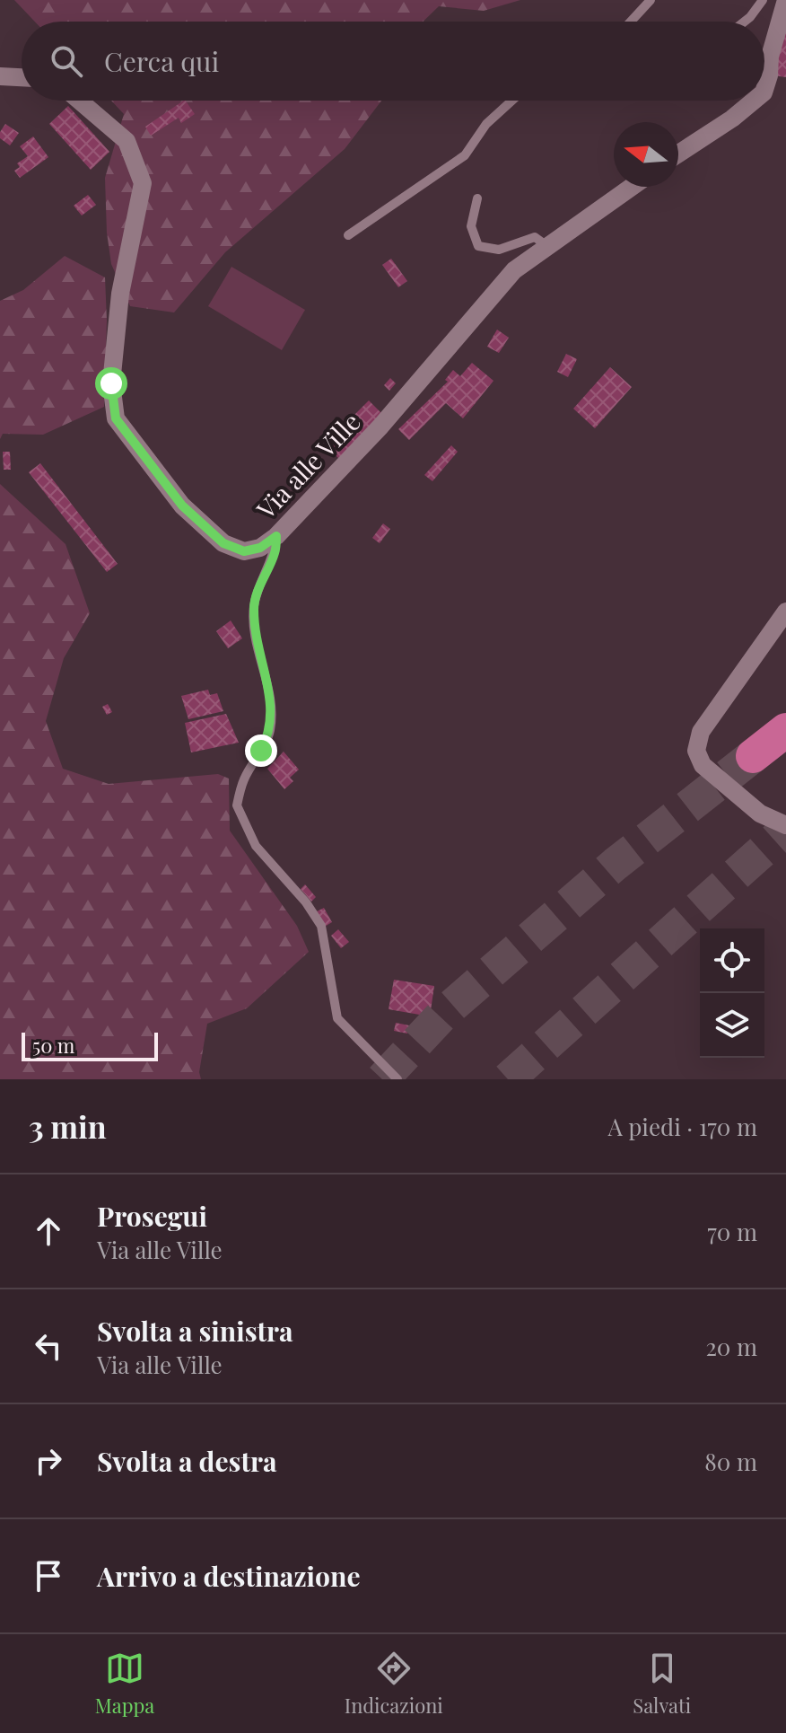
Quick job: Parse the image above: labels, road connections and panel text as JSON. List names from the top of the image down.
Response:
{
  "streets": {
    "street": ["Via alle Ville"]
  },
  "scale_bar": "50 m",
  "north": "left",
  "page": {
    "search": "Cerca qui",
    "scale": "50 m",
    "heading": ["3 min", "A piedi · 170 m"],
    "list": [
      ["Prosegui", "Via alle Ville", "70 m"],
      ["Svolta a sinistra", "Via alle Ville", "20 m"],
      ["Svolta a destra", "80 m"],
      "Arrivo a destinazione"
    ],
    "nav": ["Mappa", "Indicazioni", "Salvati"]
  }
}
